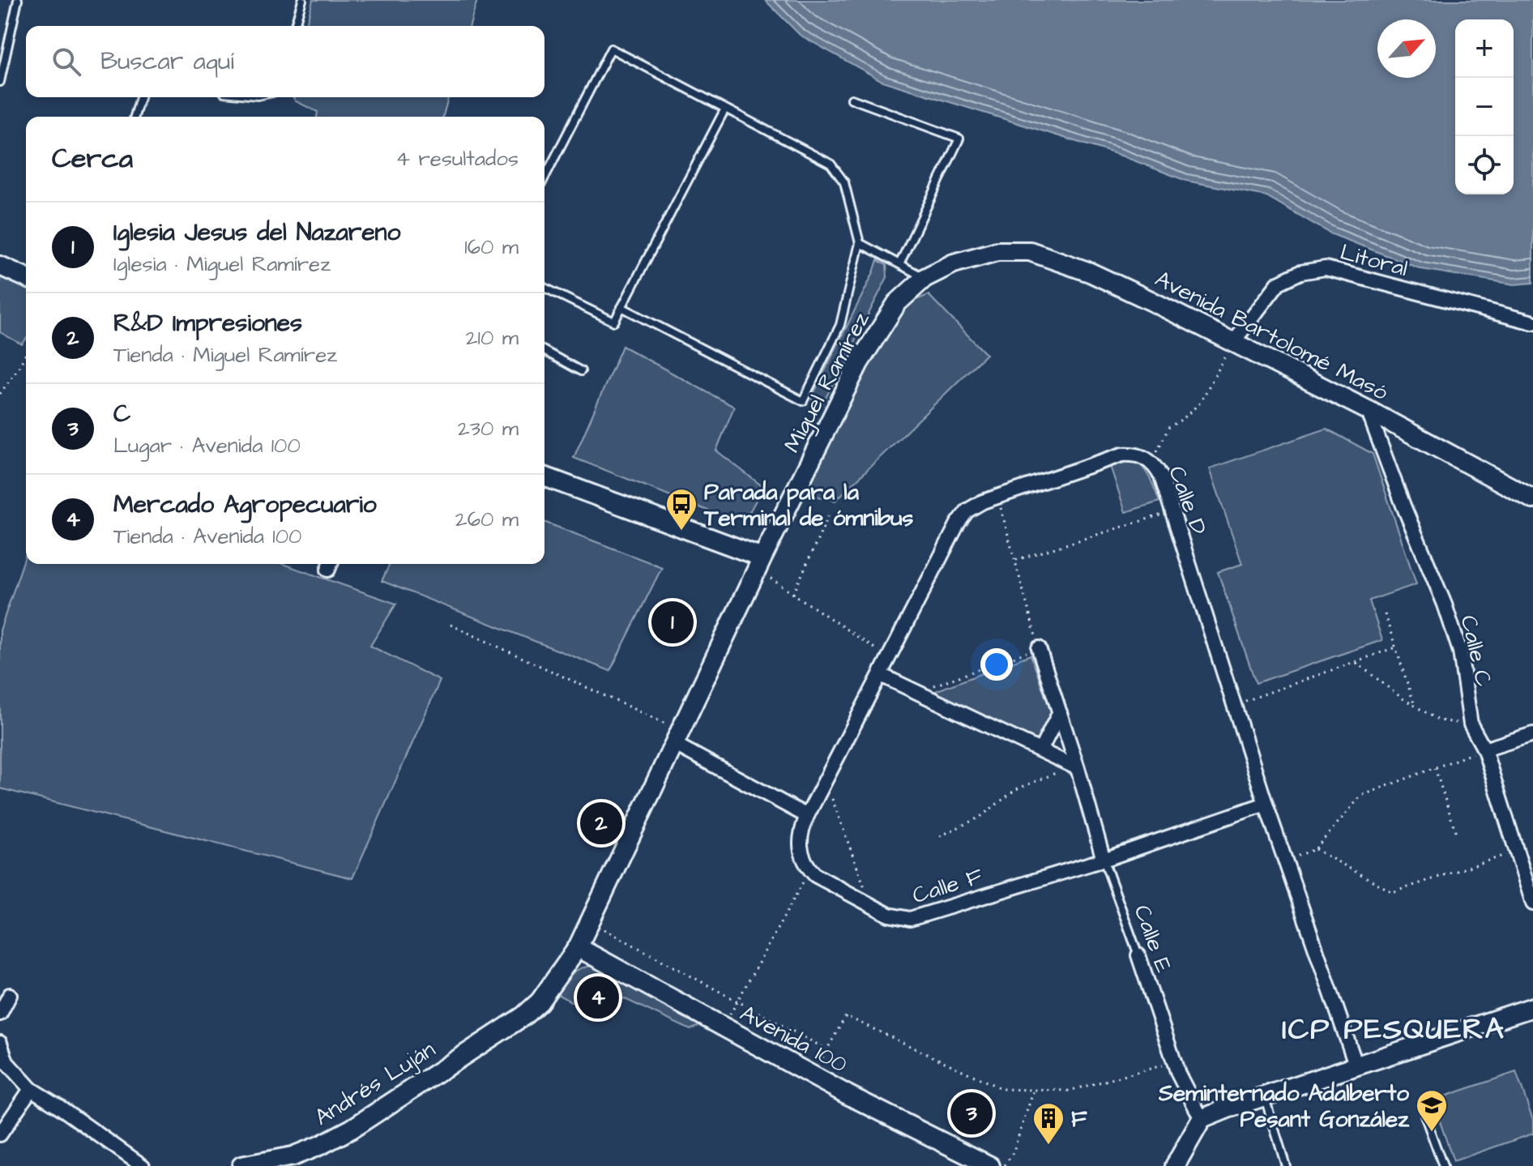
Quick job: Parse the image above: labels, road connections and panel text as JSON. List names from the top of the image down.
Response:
{
  "streets": {
    "street": [
      "Litoral",
      "Avenida Bartolomé Masó",
      "Miguel Ramírez",
      "Calle D",
      "Calle C",
      "Calle F",
      "Calle E",
      "Avenida 100",
      "Andrés Luján"
    ]
  },
  "crossings": [
    ["Litoral", "Avenida Bartolomé Masó"],
    ["Avenida Bartolomé Masó", "Miguel Ramírez"],
    ["Avenida Bartolomé Masó", "Calle C"],
    ["Miguel Ramírez", "Avenida 100"],
    ["Miguel Ramírez", "Andrés Luján"],
    ["Calle D", "Calle F"],
    ["Calle F", "Calle E"]
  ],
  "districts": ["ICP PESQUERA"],
  "places": {
    "bus stop": ["Parada para la Terminal de ómnibus"],
    "school or university": ["Seminternado Adalberto Pesant González"],
    "building": ["F"]
  },
  "north": "top right",
  "page": {
    "map_buttons": ["+", "−"],
    "search": "Buscar aquí",
    "heading": ["Cerca", "4 resultados"],
    "list": [
      {
        "mark": "1",
        "name": "Iglesia Jesus del Nazareno",
        "note": "Iglesia · Miguel Ramírez",
        "value": "160 m"
      },
      {
        "mark": "2",
        "name": "R&D Impresiones",
        "note": "Tienda · Miguel Ramírez",
        "value": "210 m"
      },
      {
        "mark": "3",
        "name": "C",
        "note": "Lugar · Avenida 100",
        "value": "230 m"
      },
      {
        "mark": "4",
        "name": "Mercado Agropecuario",
        "note": "Tienda · Avenida 100",
        "value": "260 m"
      }
    ],
    "pins": [
      "1",
      "2",
      "4",
      "3"
    ]
  }
}
